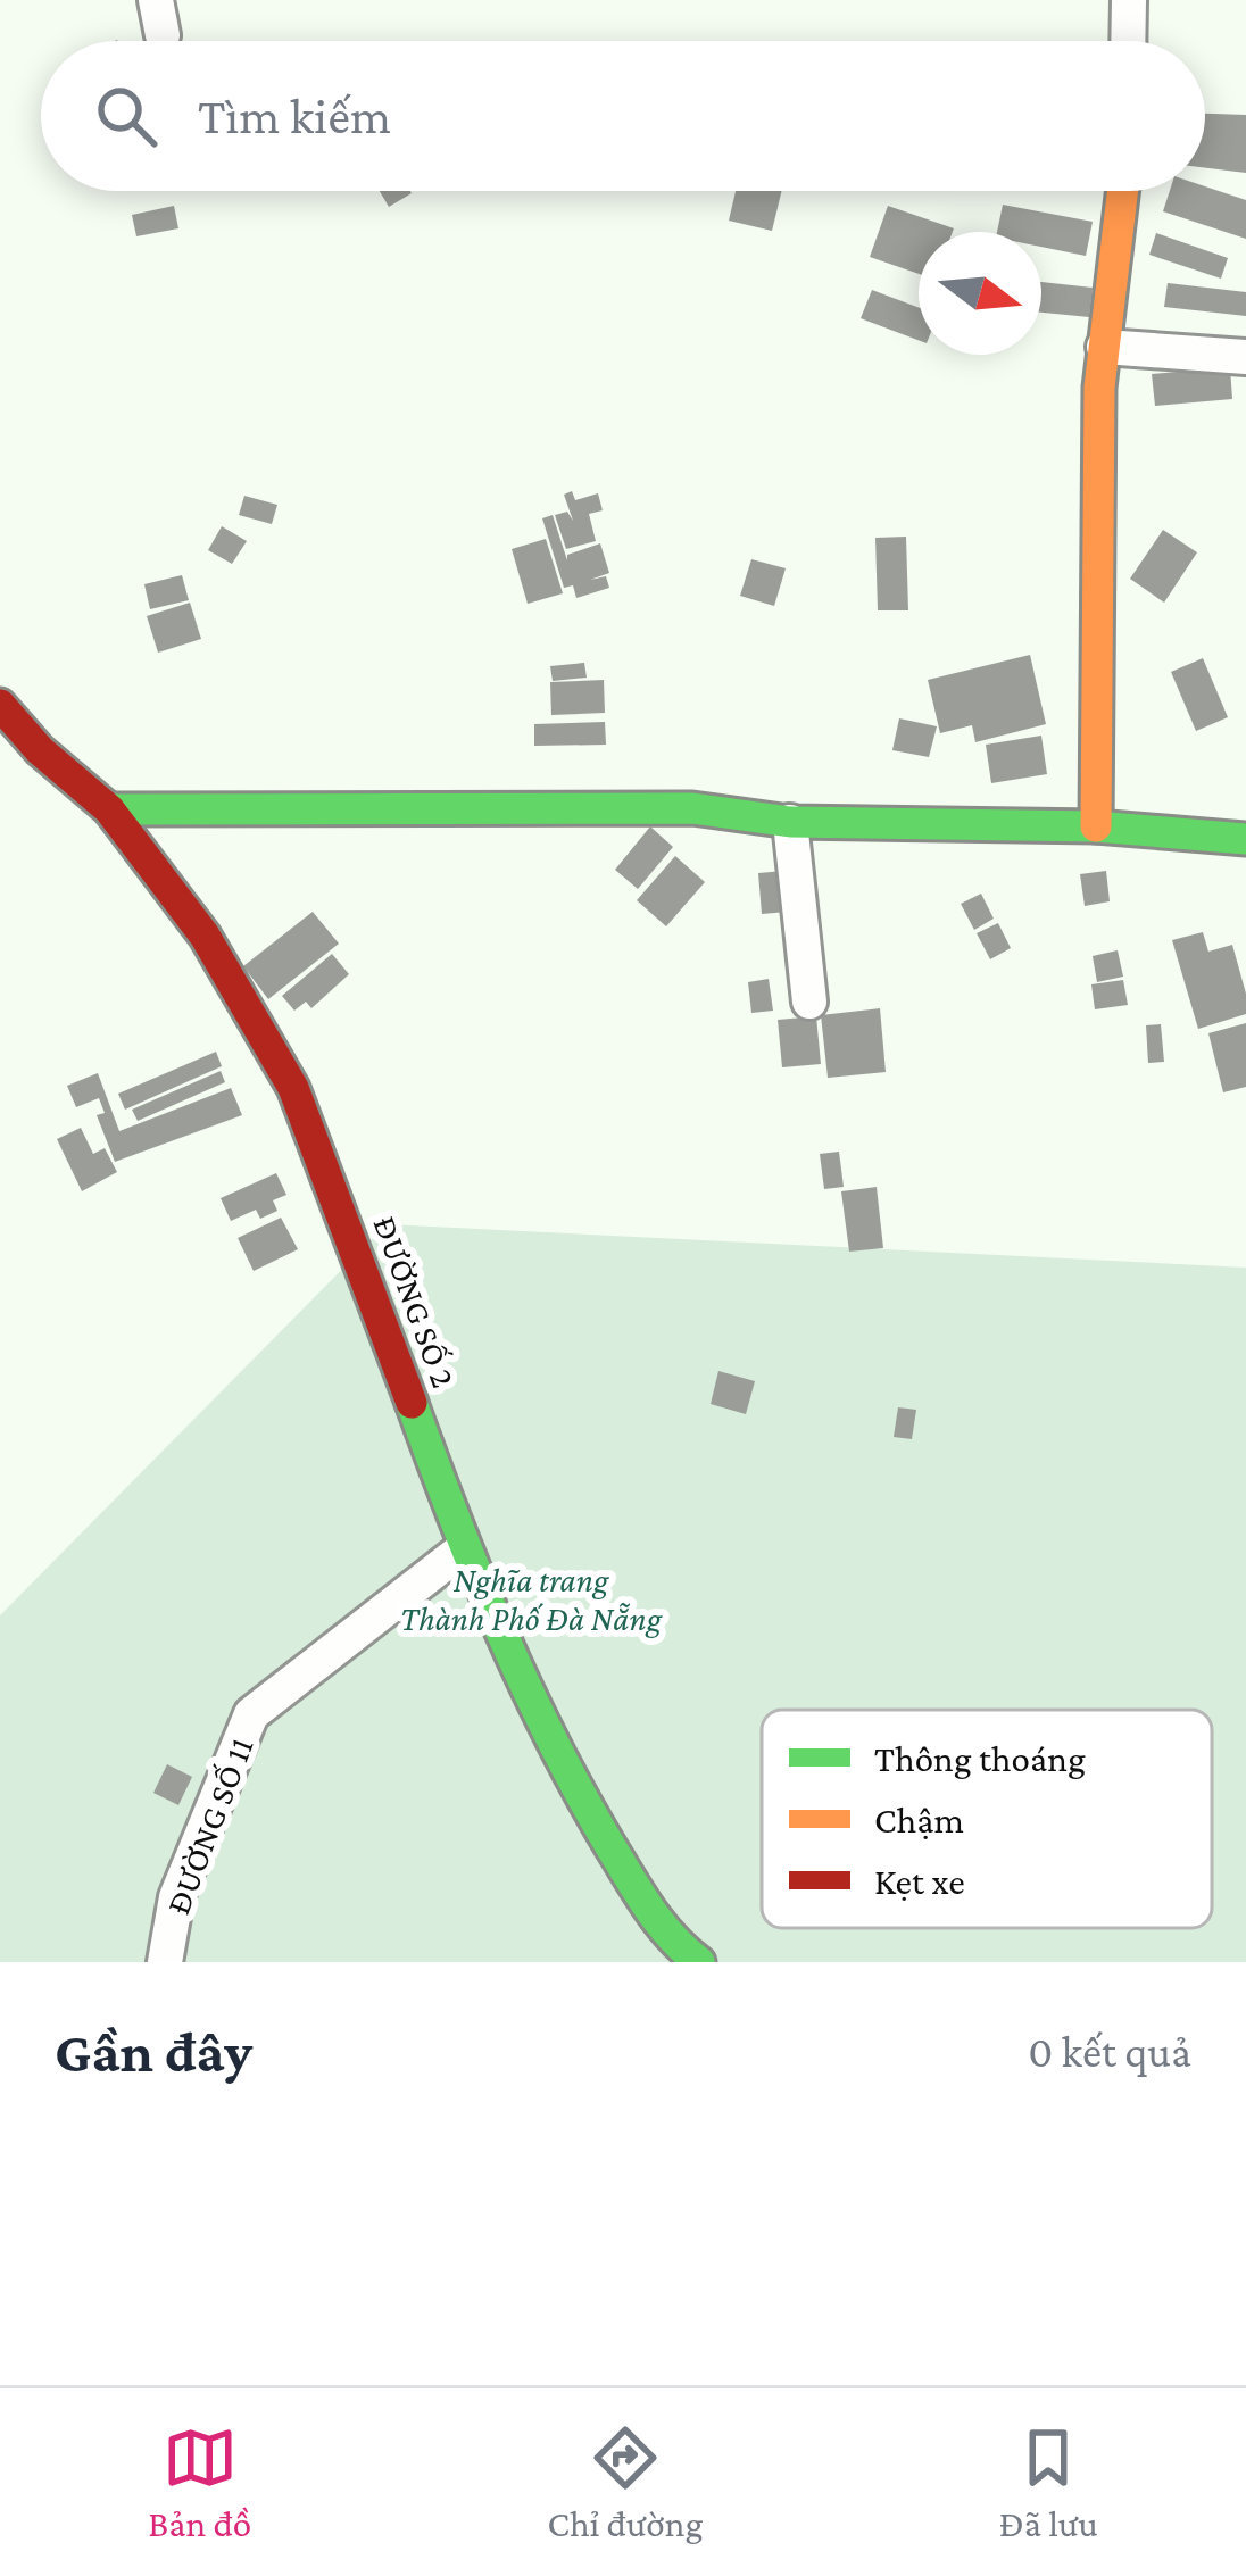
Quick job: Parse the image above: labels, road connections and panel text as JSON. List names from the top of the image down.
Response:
{
  "streets": {
    "street": ["ĐƯỜNG SỐ 2", "ĐƯỜNG SỐ 11"]
  },
  "crossings": [
    ["ĐƯỜNG SỐ 2", "ĐƯỜNG SỐ 11"]
  ],
  "parks": ["Nghĩa trang Thành Phố Đà Nẵng"],
  "legend": ["Thông thoáng", "Chậm", "Kẹt xe"],
  "north": "right",
  "page": {
    "search": "Tìm kiếm",
    "heading": ["Gần đây", "0 kết quả"],
    "nav": ["Bản đồ", "Chỉ đường", "Đã lưu"]
  }
}
